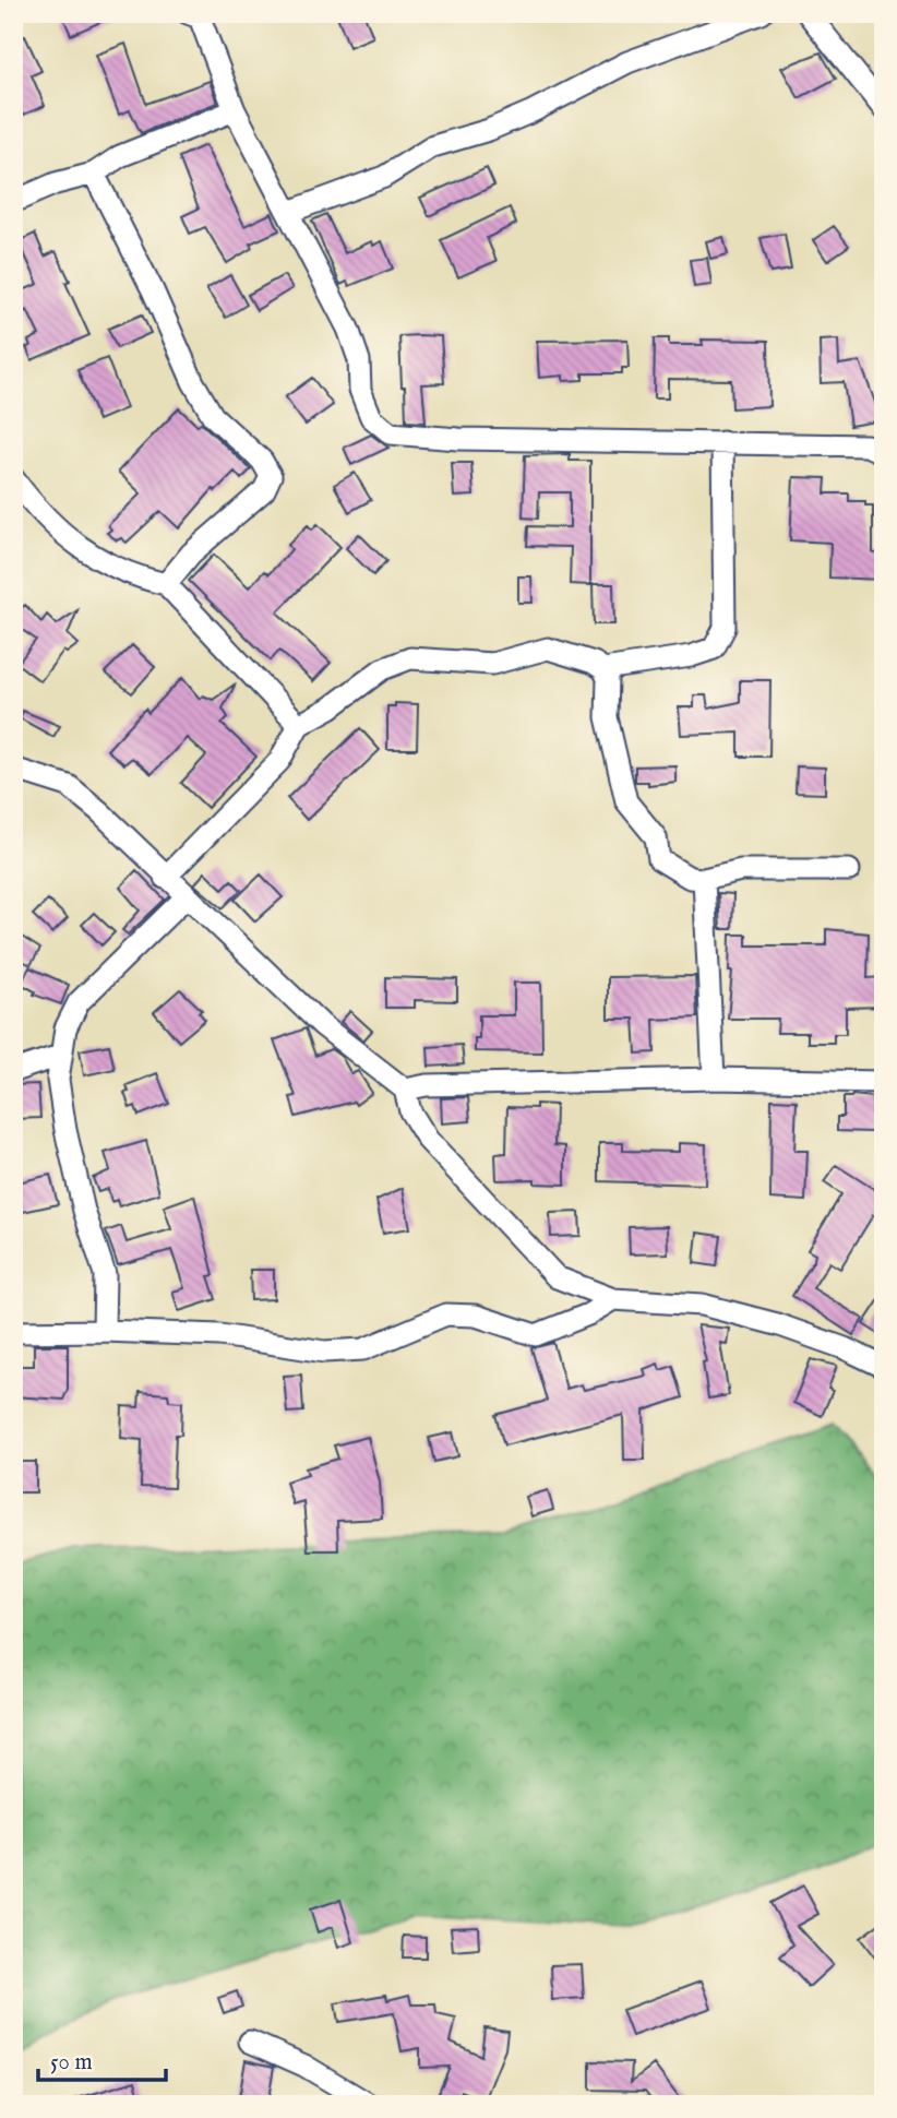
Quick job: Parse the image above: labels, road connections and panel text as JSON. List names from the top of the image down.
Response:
{
  "scale_bar": "50 m"
}
